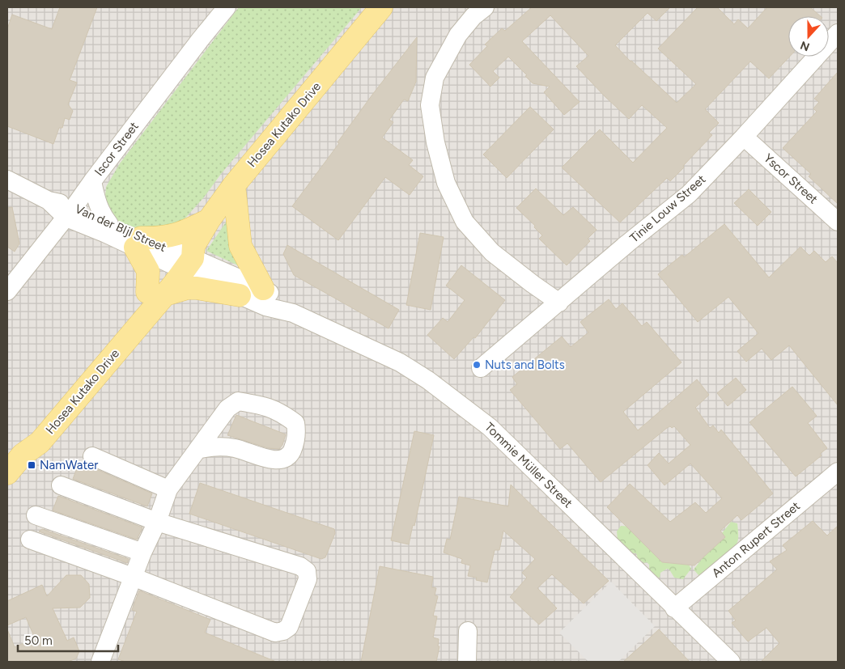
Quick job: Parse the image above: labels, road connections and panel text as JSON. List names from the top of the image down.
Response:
{
  "streets": {
    "main road": ["Hosea Kutako Drive"],
    "street": [
      "Iscor Street",
      "Yscor Street",
      "Tinie Louw Street",
      "Van der BIjl Street",
      "Tommie Müller Street",
      "Anton Rupert Street"
    ]
  },
  "crossings": [
    ["Hosea Kutako Drive", "Van der BIjl Street"],
    ["Hosea Kutako Drive", "Tommie Müller Street"],
    ["Iscor Street", "Van der BIjl Street"],
    ["Yscor Street", "Tinie Louw Street"],
    ["Van der BIjl Street", "Tommie Müller Street"],
    ["Tommie Müller Street", "Anton Rupert Street"]
  ],
  "places": {
    "other": ["Nuts and Bolts"],
    "transit": ["NamWater"]
  },
  "scale_bar": "50 m",
  "north": "bottom"
}
